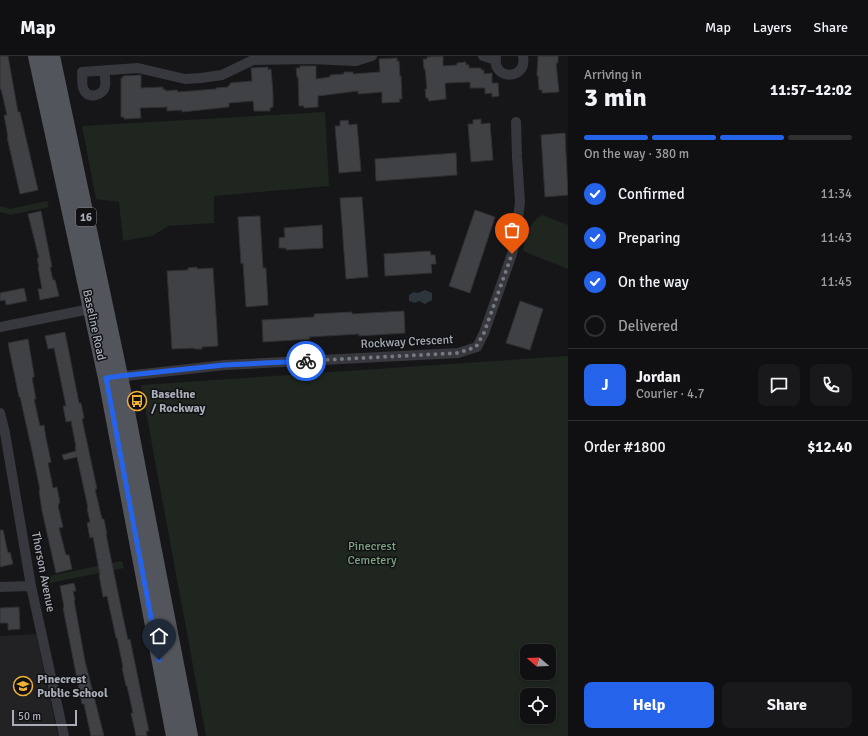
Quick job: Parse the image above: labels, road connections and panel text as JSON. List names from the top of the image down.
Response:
{
  "streets": {
    "main road": ["16", "Baseline Road"],
    "street": ["Rockway Crescent", "Thorson Avenue"]
  },
  "crossings": [
    ["Baseline Road", "Rockway Crescent"]
  ],
  "parks": ["Pinecrest Cemetery"],
  "places": {
    "bus stop": ["Baseline / Rockway"],
    "school or university": ["Pinecrest Public School"]
  },
  "scale_bar": "50 m",
  "north": "left",
  "page": {
    "header": "Map",
    "nav": ["Map", "Layers", "Share"],
    "heading": ["3 min", "Arriving in", "11:57–12:02"],
    "panel": [
      "Jordan",
      "Courier · 4.7",
      "Order #1800",
      "$12.40"
    ],
    "bar": "On the way · 380 m",
    "list": [
      ["Confirmed", "11:34"],
      ["Preparing", "11:43"],
      ["On the way", "11:45"],
      "Delivered"
    ],
    "round": "J",
    "buttons": ["Help", "Share"],
    "scale": "50 m"
  }
}
